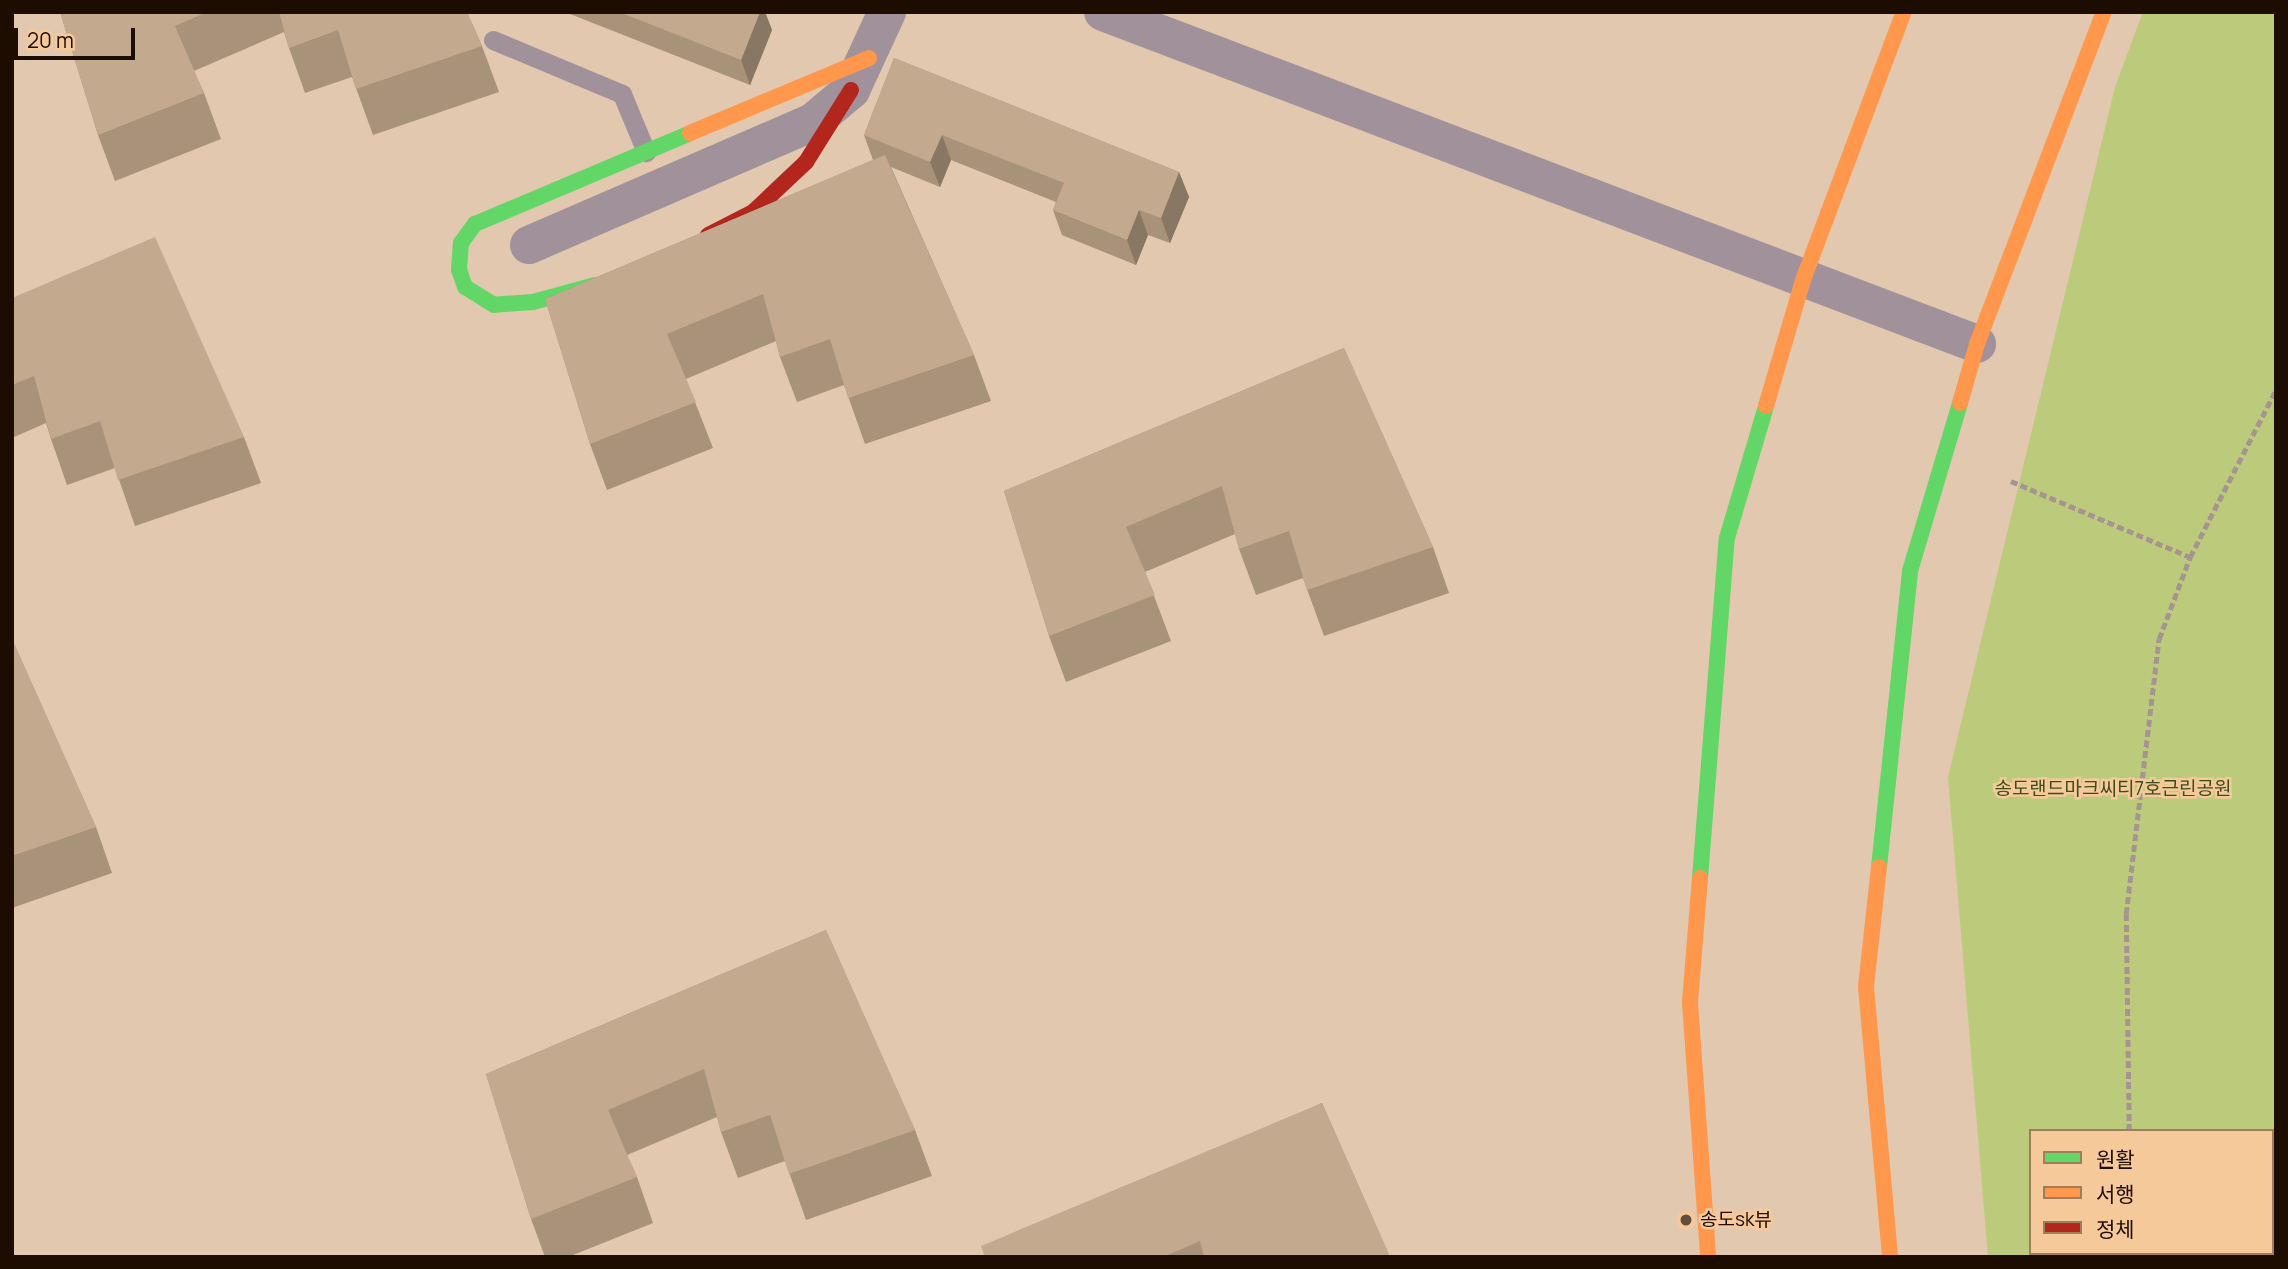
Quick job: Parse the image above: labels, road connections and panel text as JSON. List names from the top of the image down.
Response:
{
  "parks": ["송도랜드마크씨티7호근린공원"],
  "places": ["송도sk뷰"],
  "legend": ["원활", "서행", "정체"],
  "scale_bar": "20 m"
}
